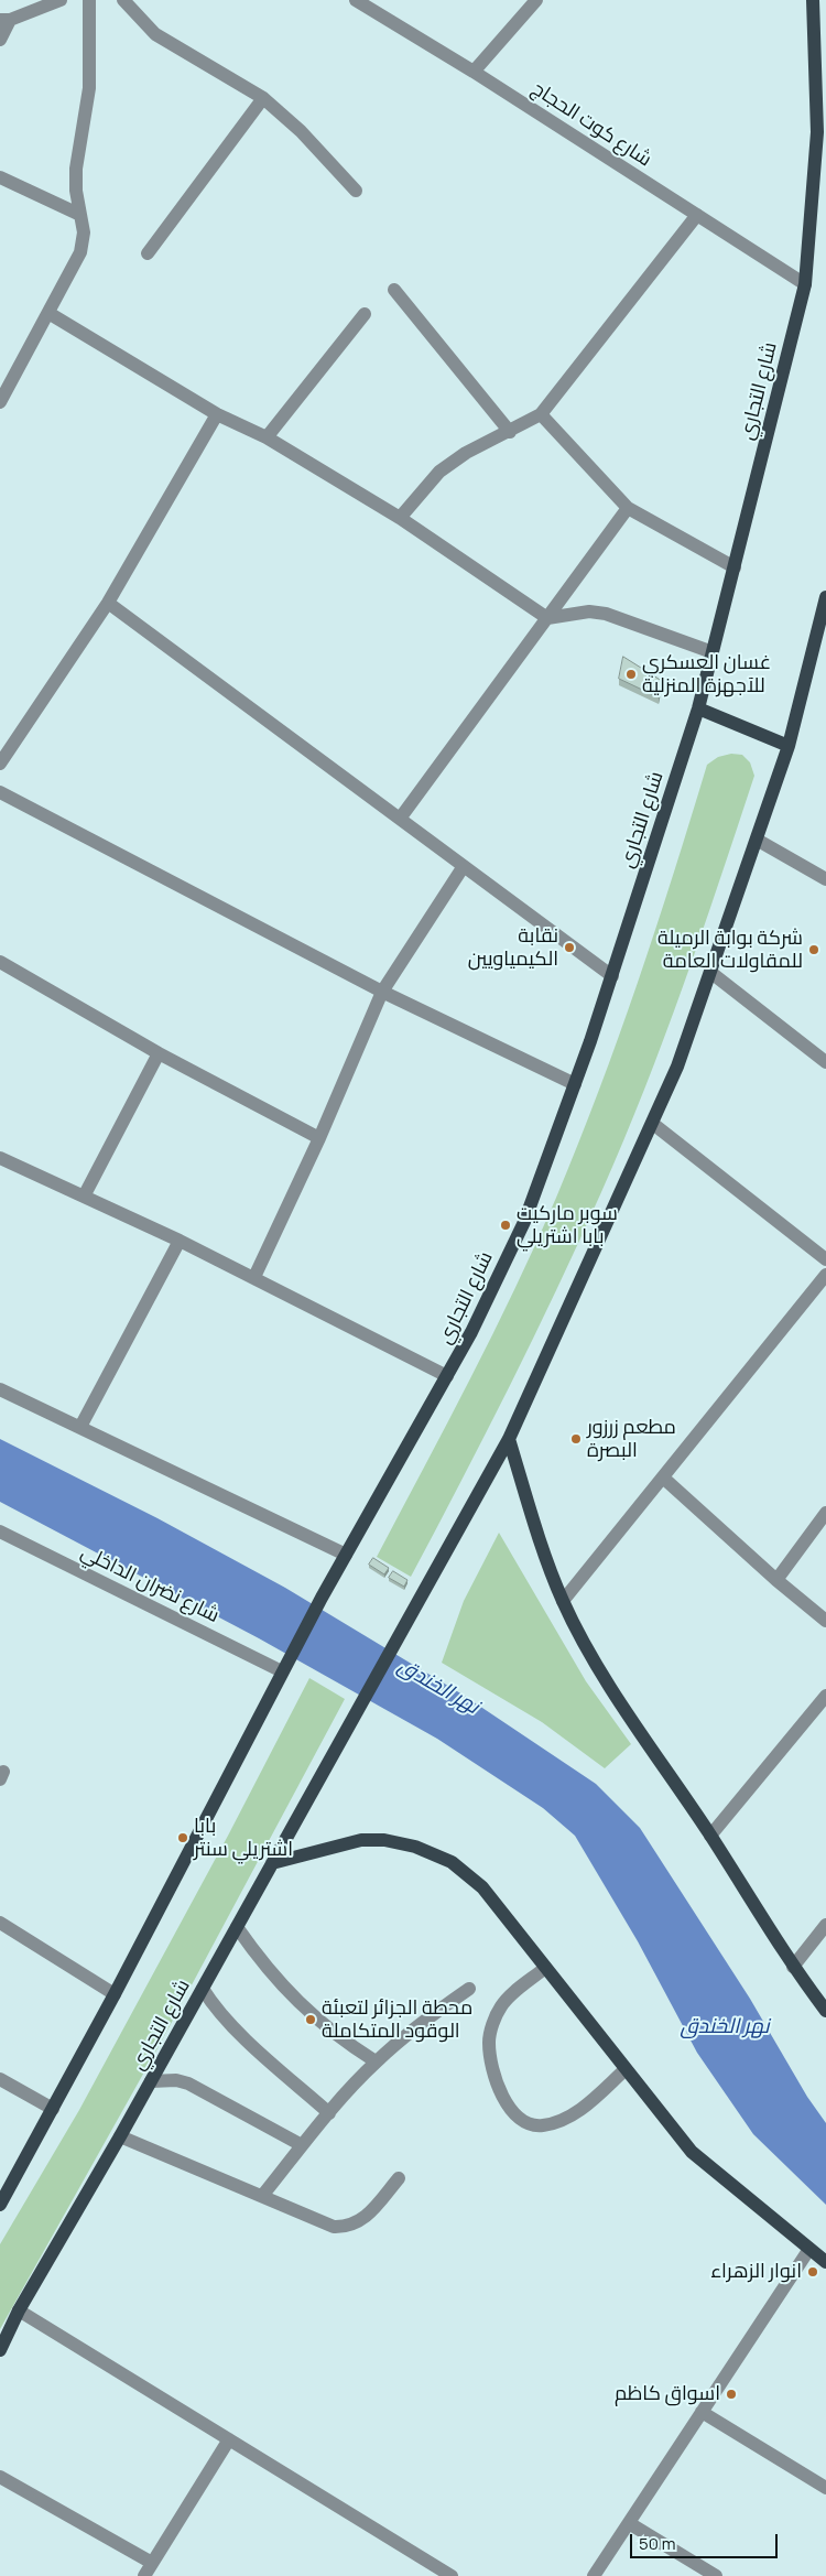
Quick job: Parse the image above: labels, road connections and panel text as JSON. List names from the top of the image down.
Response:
{
  "streets": {
    "main road": ["شارع التجاري"],
    "street": ["شارع كوت الحجاج", "شارع نضران الداخلي"]
  },
  "crossings": [
    ["شارع كوت الحجاج", "شارع التجاري"],
    ["شارع التجاري", "شارع نضران الداخلي"]
  ],
  "water": ["نهر الخندق"],
  "places": [
    "غسان العسكري للآجهزة المنزلية",
    "نقابة الكيمياويين",
    "شركة بوابة الرميلة للمقاولات العامة",
    "سوبر ماركيت بابا اشتريلي",
    "مطعم زرزور البصرة",
    "بابا اشتريلي سنتر",
    "محطة الجزائر لتعبئة الوقود المتكاملة",
    "انوار الزهراء",
    "اسواق كاظم"
  ],
  "scale_bar": "50 m"
}
